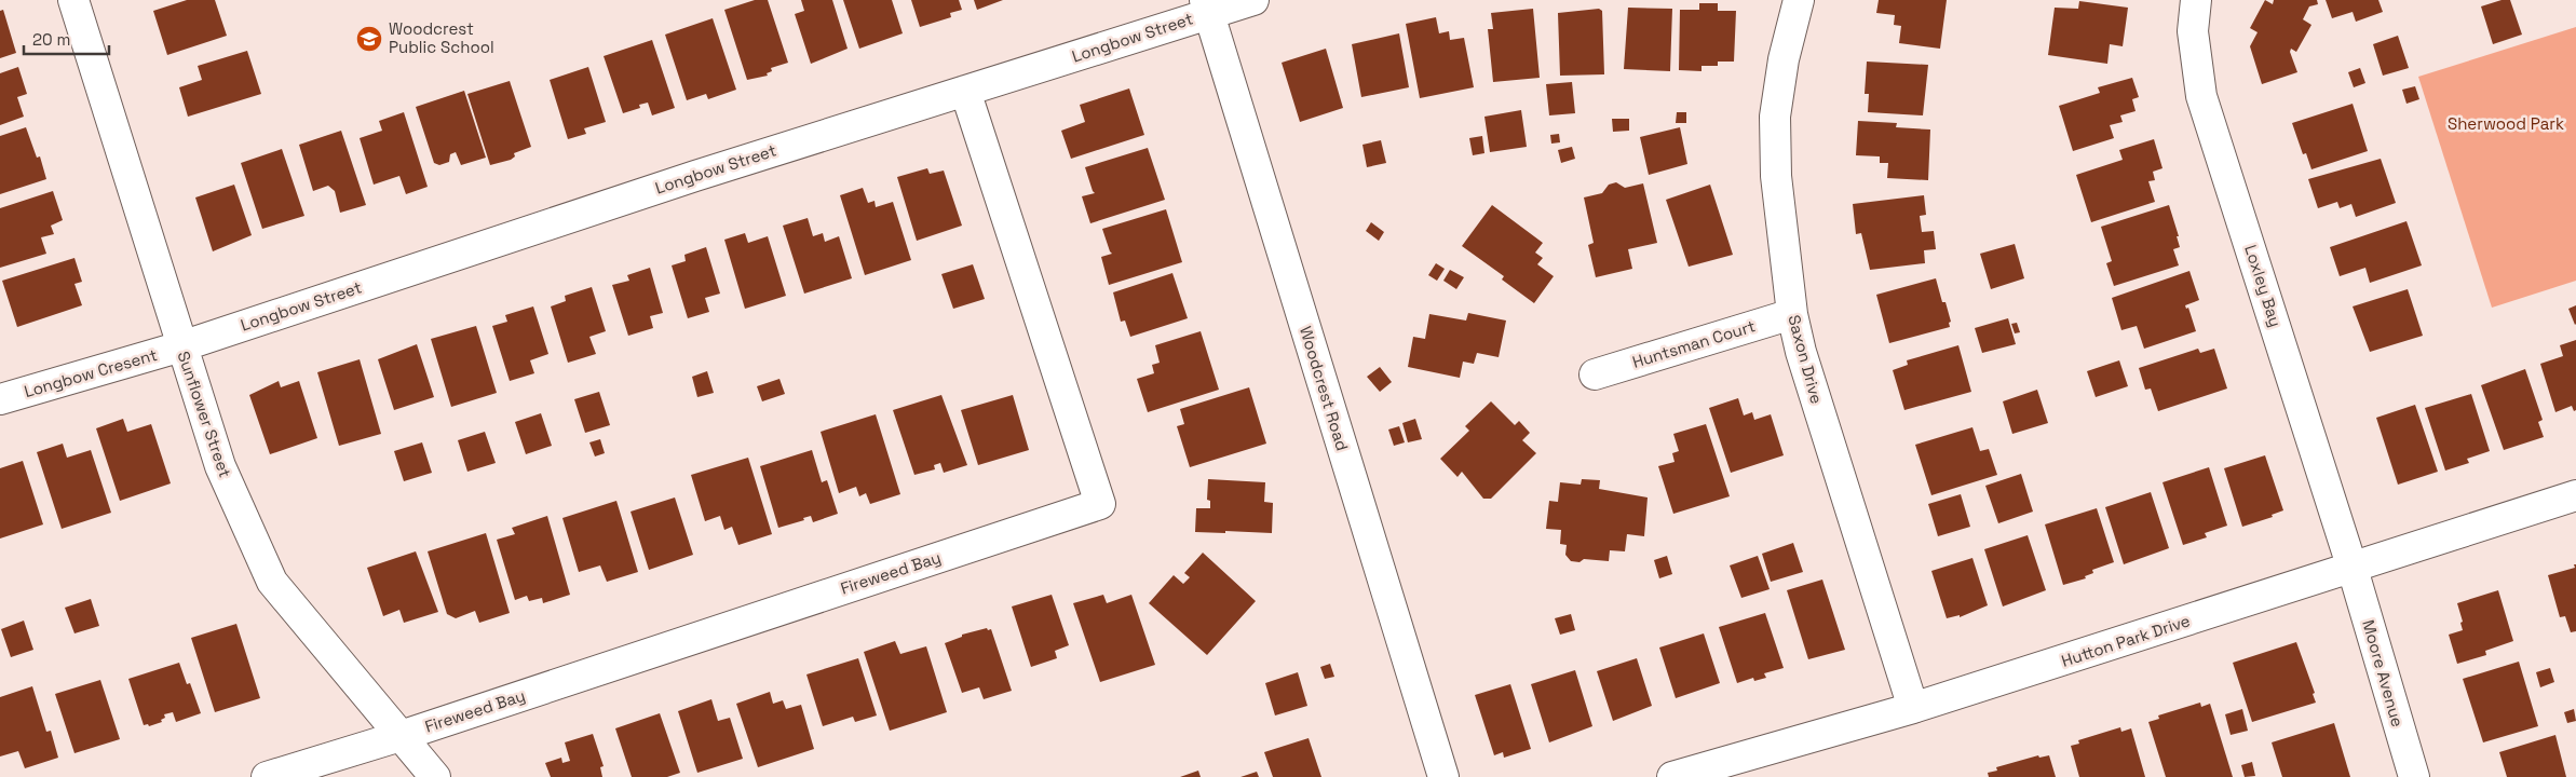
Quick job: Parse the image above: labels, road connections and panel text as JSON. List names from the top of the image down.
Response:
{
  "streets": {
    "street": [
      "Longbow Street",
      "Loxley Bay",
      "Huntsman Court",
      "Saxon Drive",
      "Longbow Cresent",
      "Woodcrest Road",
      "Sunflower Street",
      "Fireweed Bay",
      "Hutton Park Drive",
      "Moore Avenue"
    ]
  },
  "crossings": [
    ["Longbow Street", "Longbow Cresent"],
    ["Longbow Street", "Woodcrest Road"],
    ["Longbow Street", "Sunflower Street"],
    ["Longbow Street", "Fireweed Bay"],
    ["Loxley Bay", "Hutton Park Drive"],
    ["Loxley Bay", "Moore Avenue"],
    ["Huntsman Court", "Saxon Drive"],
    ["Saxon Drive", "Hutton Park Drive"],
    ["Longbow Cresent", "Sunflower Street"],
    ["Sunflower Street", "Fireweed Bay"],
    ["Hutton Park Drive", "Moore Avenue"]
  ],
  "parks": ["Sherwood Park"],
  "places": {
    "school or university": ["Woodcrest Public School"]
  },
  "scale_bar": "20 m"
}
